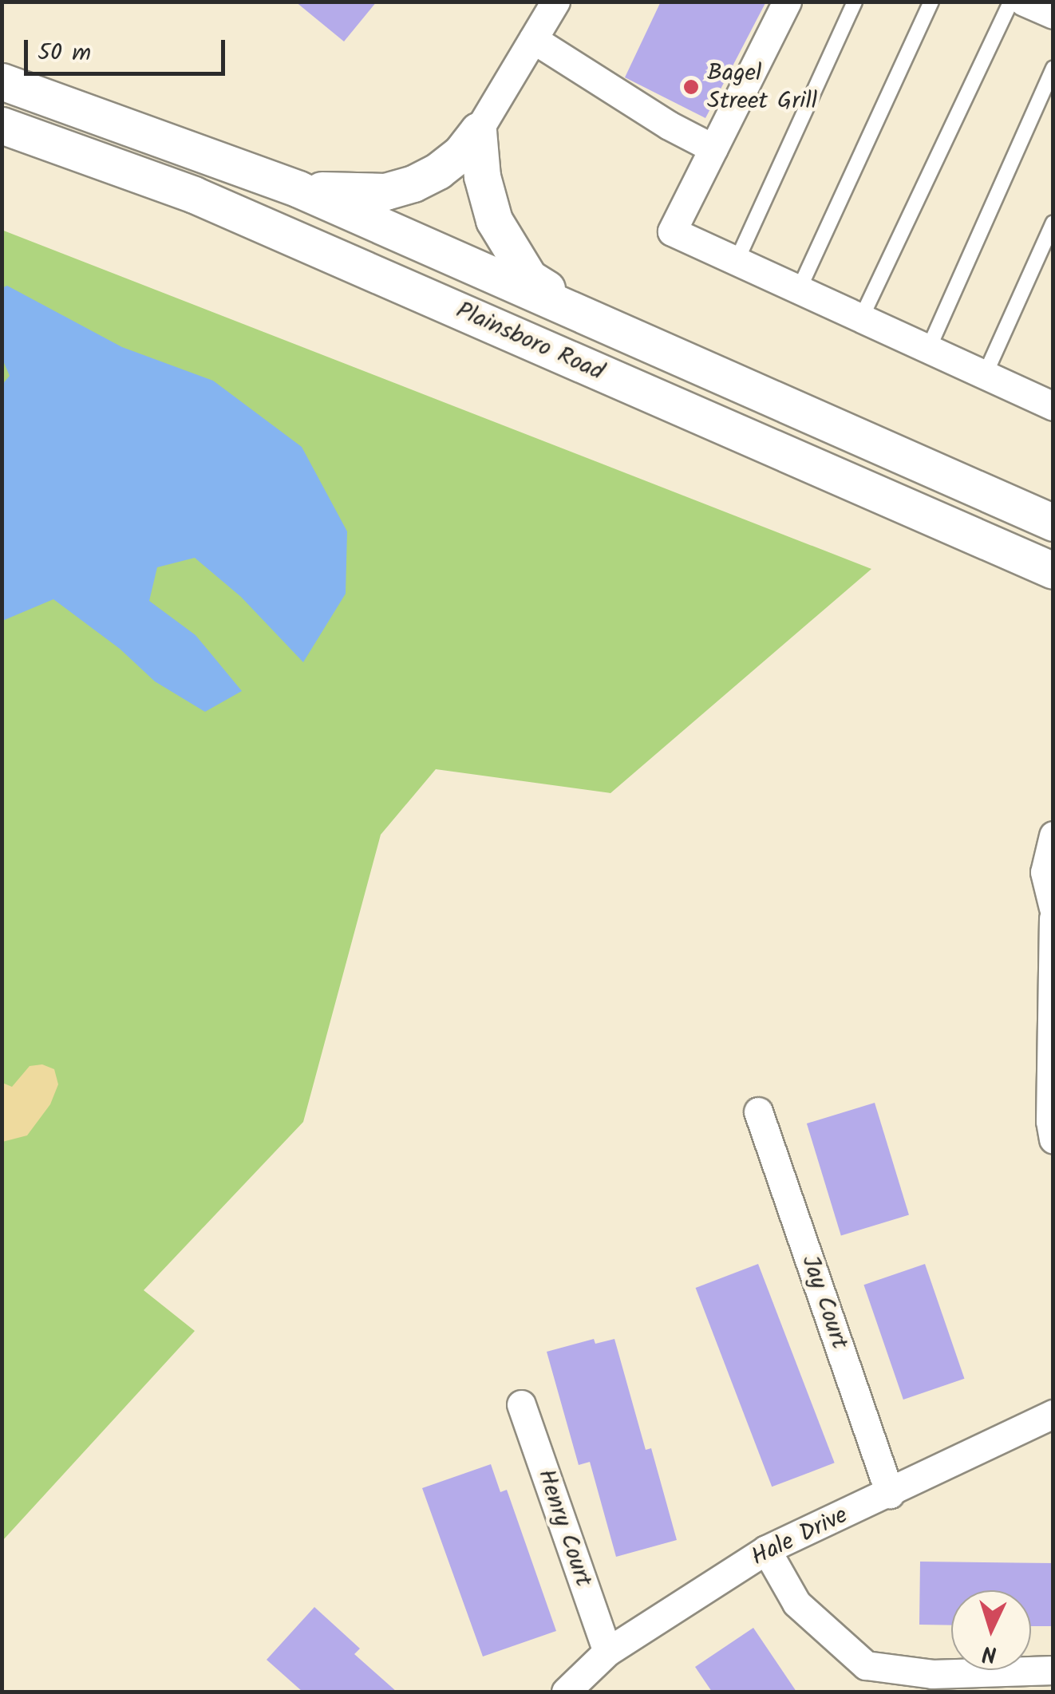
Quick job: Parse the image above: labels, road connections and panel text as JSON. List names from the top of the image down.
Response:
{
  "streets": {
    "street": [
      "Plainsboro Road",
      "Jay Court",
      "Henry Court",
      "Hale Drive"
    ]
  },
  "crossings": [
    ["Jay Court", "Hale Drive"],
    ["Henry Court", "Hale Drive"]
  ],
  "places": ["Bagel Street Grill"],
  "scale_bar": "50 m",
  "north": "bottom"
}
